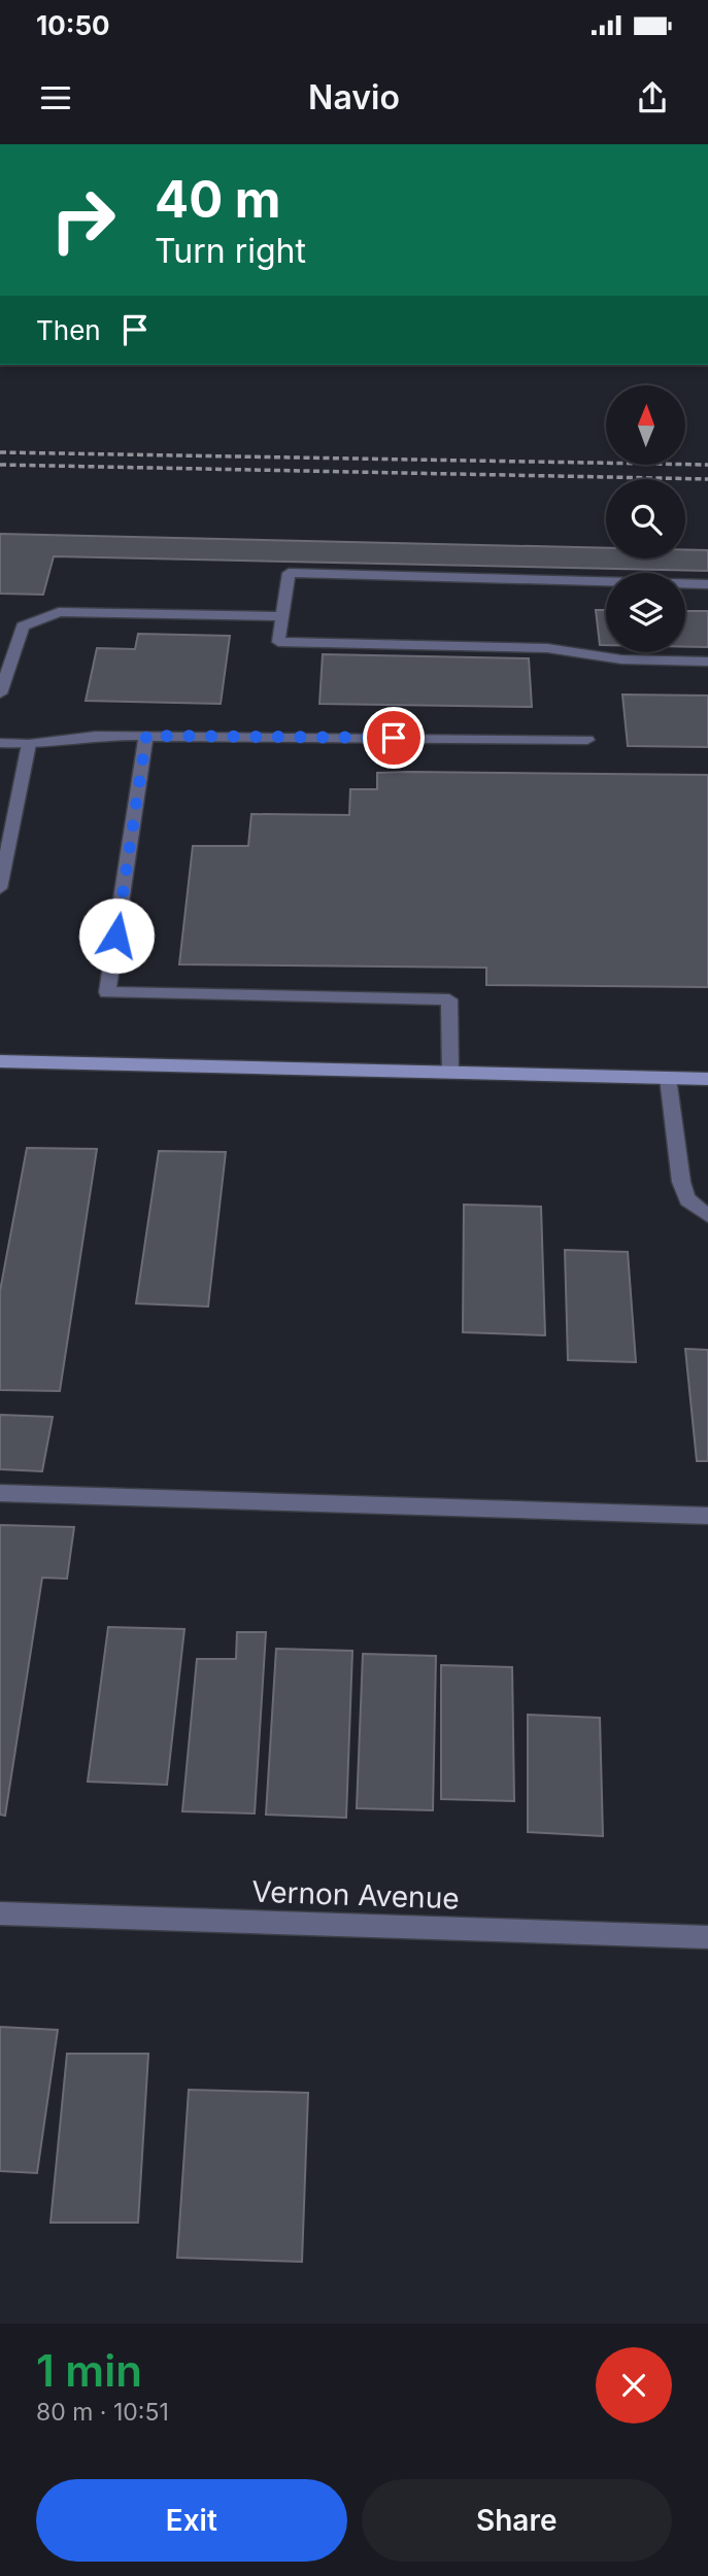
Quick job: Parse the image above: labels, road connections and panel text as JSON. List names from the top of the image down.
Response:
{
  "streets": {
    "street": ["Vernon Avenue"]
  },
  "north": "top",
  "page": {
    "status": "10:50",
    "header": "Navio",
    "turn": ["40 m", "Turn right"],
    "then": "Then",
    "heading": ["1 min", "80 m · 10:51"],
    "buttons": ["Exit", "Share"]
  }
}
